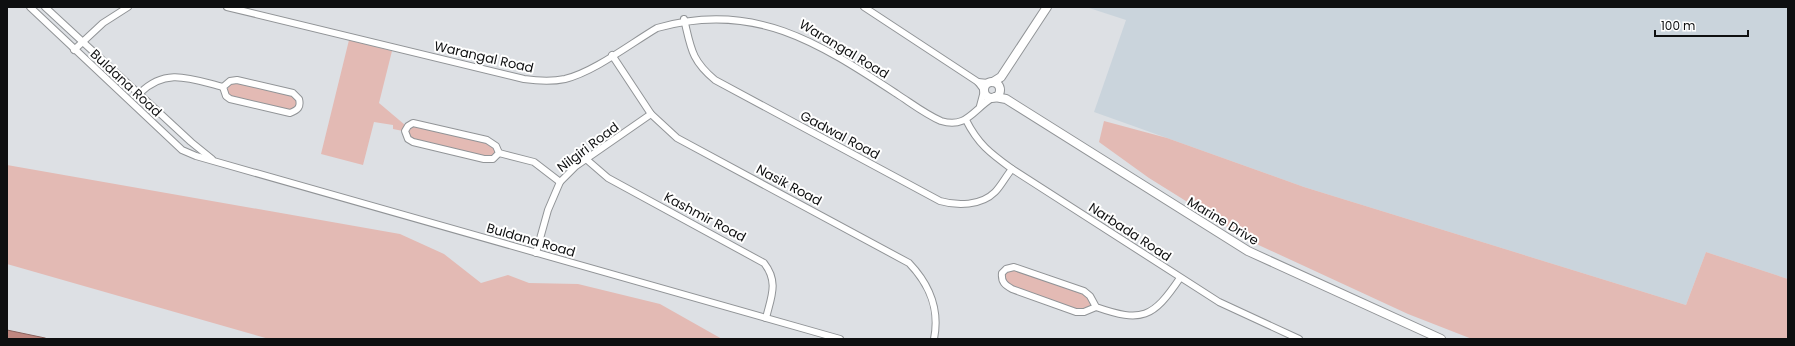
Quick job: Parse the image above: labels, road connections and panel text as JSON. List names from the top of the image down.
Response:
{
  "streets": {
    "street": [
      "Warangal Road",
      "Buldana Road",
      "Gadwal Road",
      "Nilgiri Road",
      "Nasik Road",
      "Kashmir Road",
      "Marine Drive",
      "Narbada Road"
    ]
  },
  "crossings": [
    ["Warangal Road", "Gadwal Road"],
    ["Warangal Road", "Nasik Road"],
    ["Warangal Road", "Narbada Road"],
    ["Buldana Road", "Nilgiri Road"],
    ["Buldana Road", "Kashmir Road"],
    ["Gadwal Road", "Narbada Road"],
    ["Nilgiri Road", "Nasik Road"],
    ["Nilgiri Road", "Kashmir Road"]
  ],
  "scale_bar": "100 m"
}
